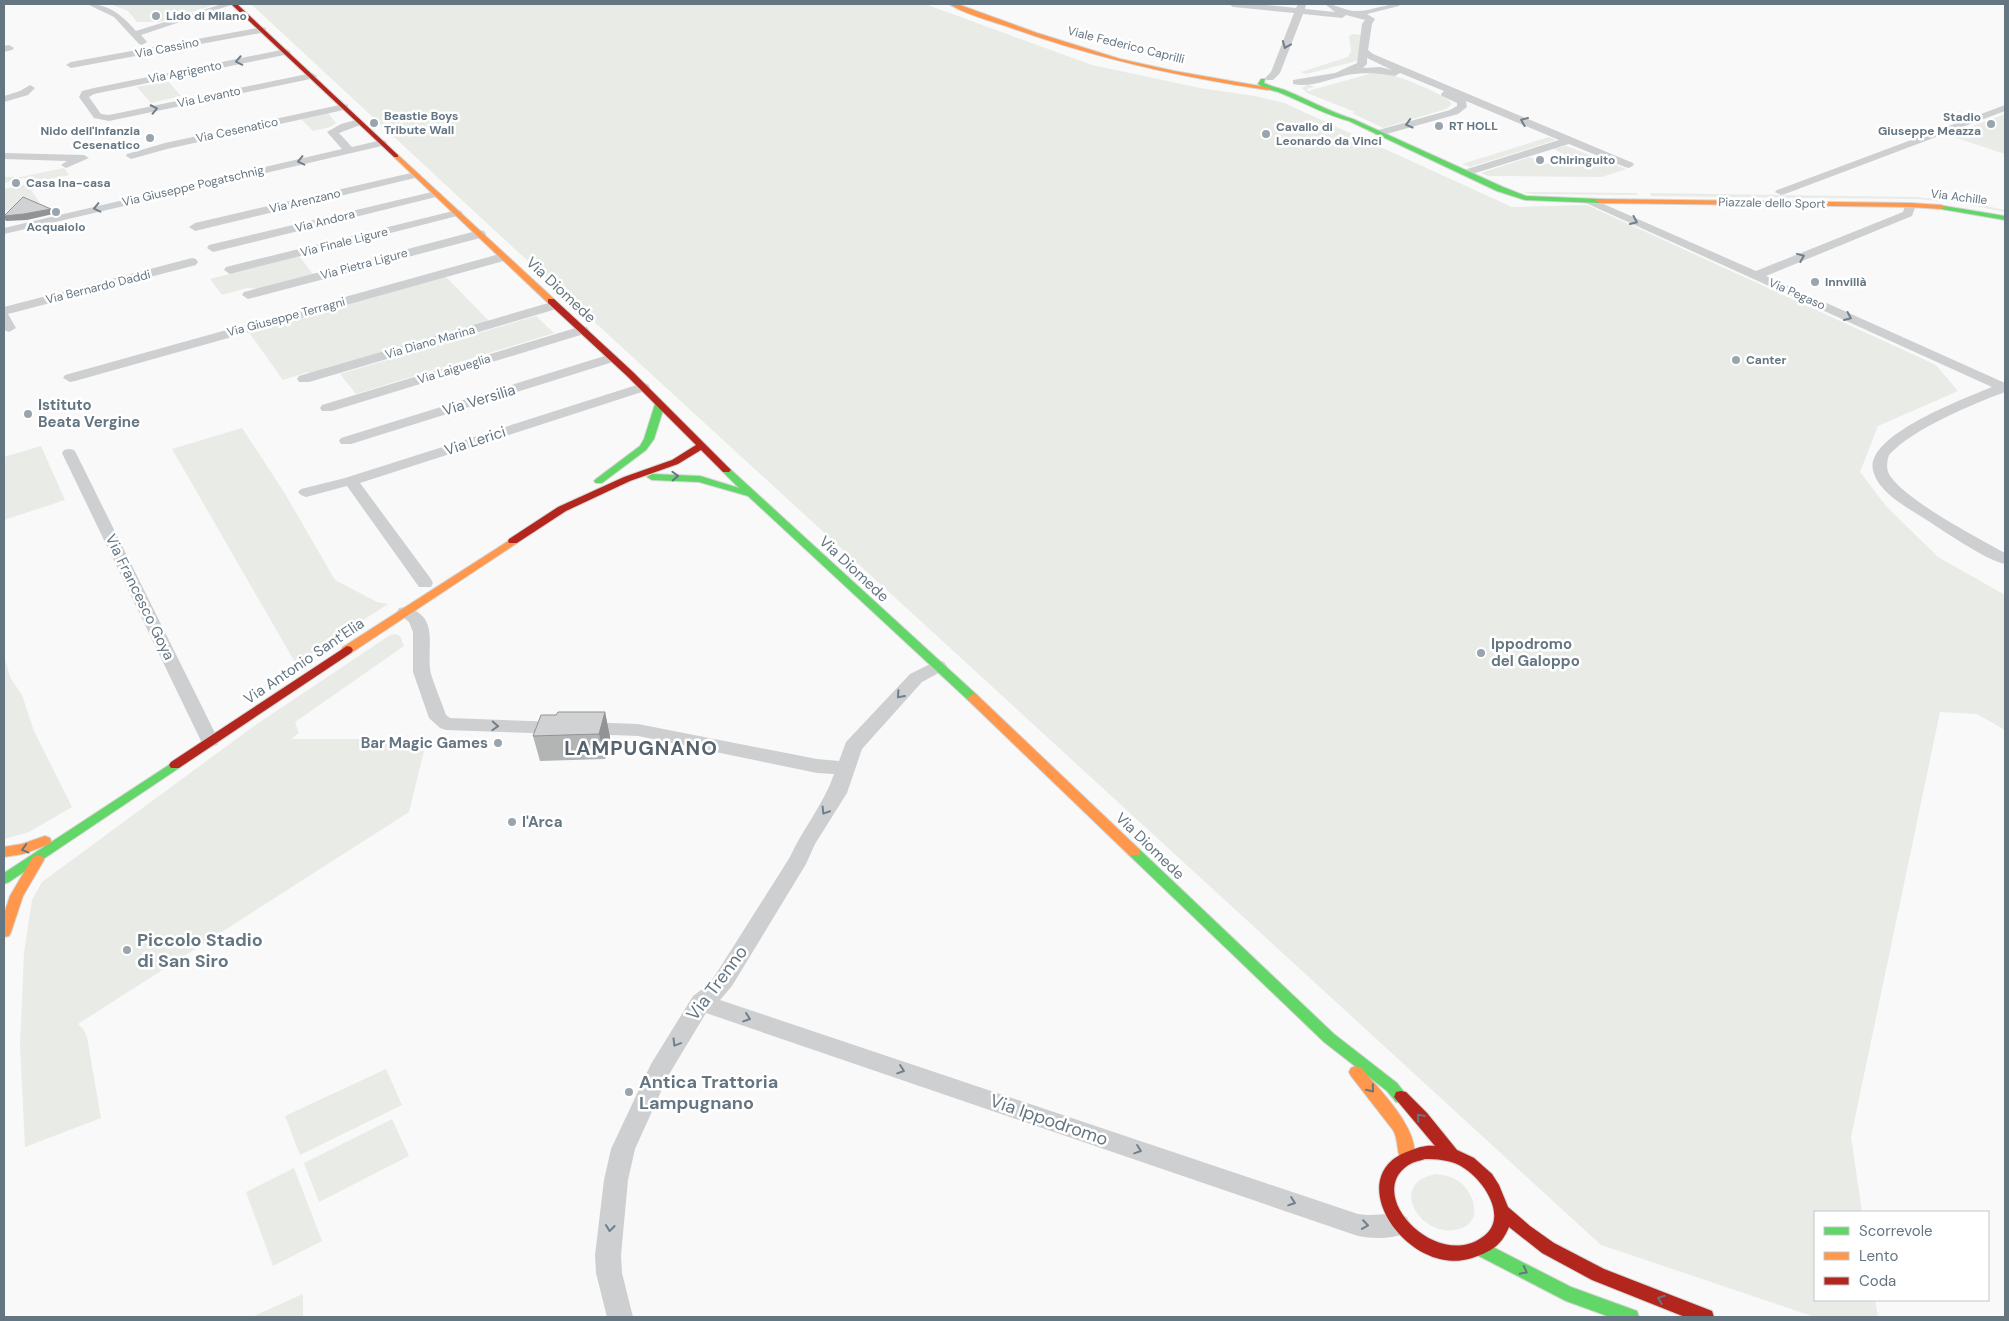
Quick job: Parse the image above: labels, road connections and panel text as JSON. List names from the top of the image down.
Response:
{
  "streets": {
    "street": [
      "Viale Federico Caprilli",
      "Via Cassino",
      "Via Agrigento",
      "Via Levanto",
      "Via Cesenatico",
      "Via Giuseppe Pogatschnig",
      "Via Achille",
      "Via Arenzano",
      "Piazzale dello Sport",
      "Via Andora",
      "Via Finale Ligure",
      "Via Pietra Ligure",
      "Via Bernardo Daddi",
      "Via Diomede",
      "Via Pegaso",
      "Via Giuseppe Terragni",
      "Via Diano Marina",
      "Via Laigueglia",
      "Via Versilia",
      "Via Lerici",
      "Via Francesco Goya",
      "Via Antonio Sant'Elia",
      "Via Trenno",
      "Via Ippodromo"
    ]
  },
  "crossings": [
    ["Viale Federico Caprilli", "Piazzale dello Sport"],
    ["Via Cassino", "Via Diomede"],
    ["Via Agrigento", "Via Levanto"],
    ["Via Agrigento", "Via Diomede"],
    ["Via Levanto", "Via Diomede"],
    ["Via Cesenatico", "Via Diomede"],
    ["Via Giuseppe Pogatschnig", "Via Diomede"],
    ["Via Achille", "Piazzale dello Sport"],
    ["Via Arenzano", "Via Diomede"],
    ["Piazzale dello Sport", "Via Pegaso"],
    ["Via Andora", "Via Diomede"],
    ["Via Finale Ligure", "Via Diomede"],
    ["Via Pietra Ligure", "Via Diomede"],
    ["Via Diomede", "Via Giuseppe Terragni"],
    ["Via Diomede", "Via Diano Marina"],
    ["Via Diomede", "Via Laigueglia"],
    ["Via Diomede", "Via Versilia"],
    ["Via Diomede", "Via Lerici"],
    ["Via Diomede", "Via Antonio Sant'Elia"],
    ["Via Diomede", "Via Trenno"],
    ["Via Diomede", "Via Ippodromo"],
    ["Via Francesco Goya", "Via Antonio Sant'Elia"],
    ["Via Trenno", "Via Ippodromo"]
  ],
  "one_way": [
    "Via Giuseppe Pogatschnig",
    "Via Pegaso",
    "Via Trenno",
    "Via Ippodromo"
  ],
  "districts": ["LAMPUGNANO"],
  "places": [
    "Lido di Milano",
    "Beastie Boys Tribute Wall",
    "Stadio Giuseppe Meazza",
    "RT HOLL",
    "Cavallo di Leonardo da Vinci",
    "Nido dell'Infanzia Cesenatico",
    "Chiringuito",
    "Casa Ina-casa",
    "Acquaiolo",
    "Innvillà",
    "Canter",
    "Istituto Beata Vergine",
    "Ippodromo del Galoppo",
    "Bar Magic Games",
    "l'Arca",
    "Piccolo Stadio di San Siro",
    "Antica Trattoria Lampugnano"
  ],
  "legend": ["Scorrevole", "Lento", "Coda"]
}
